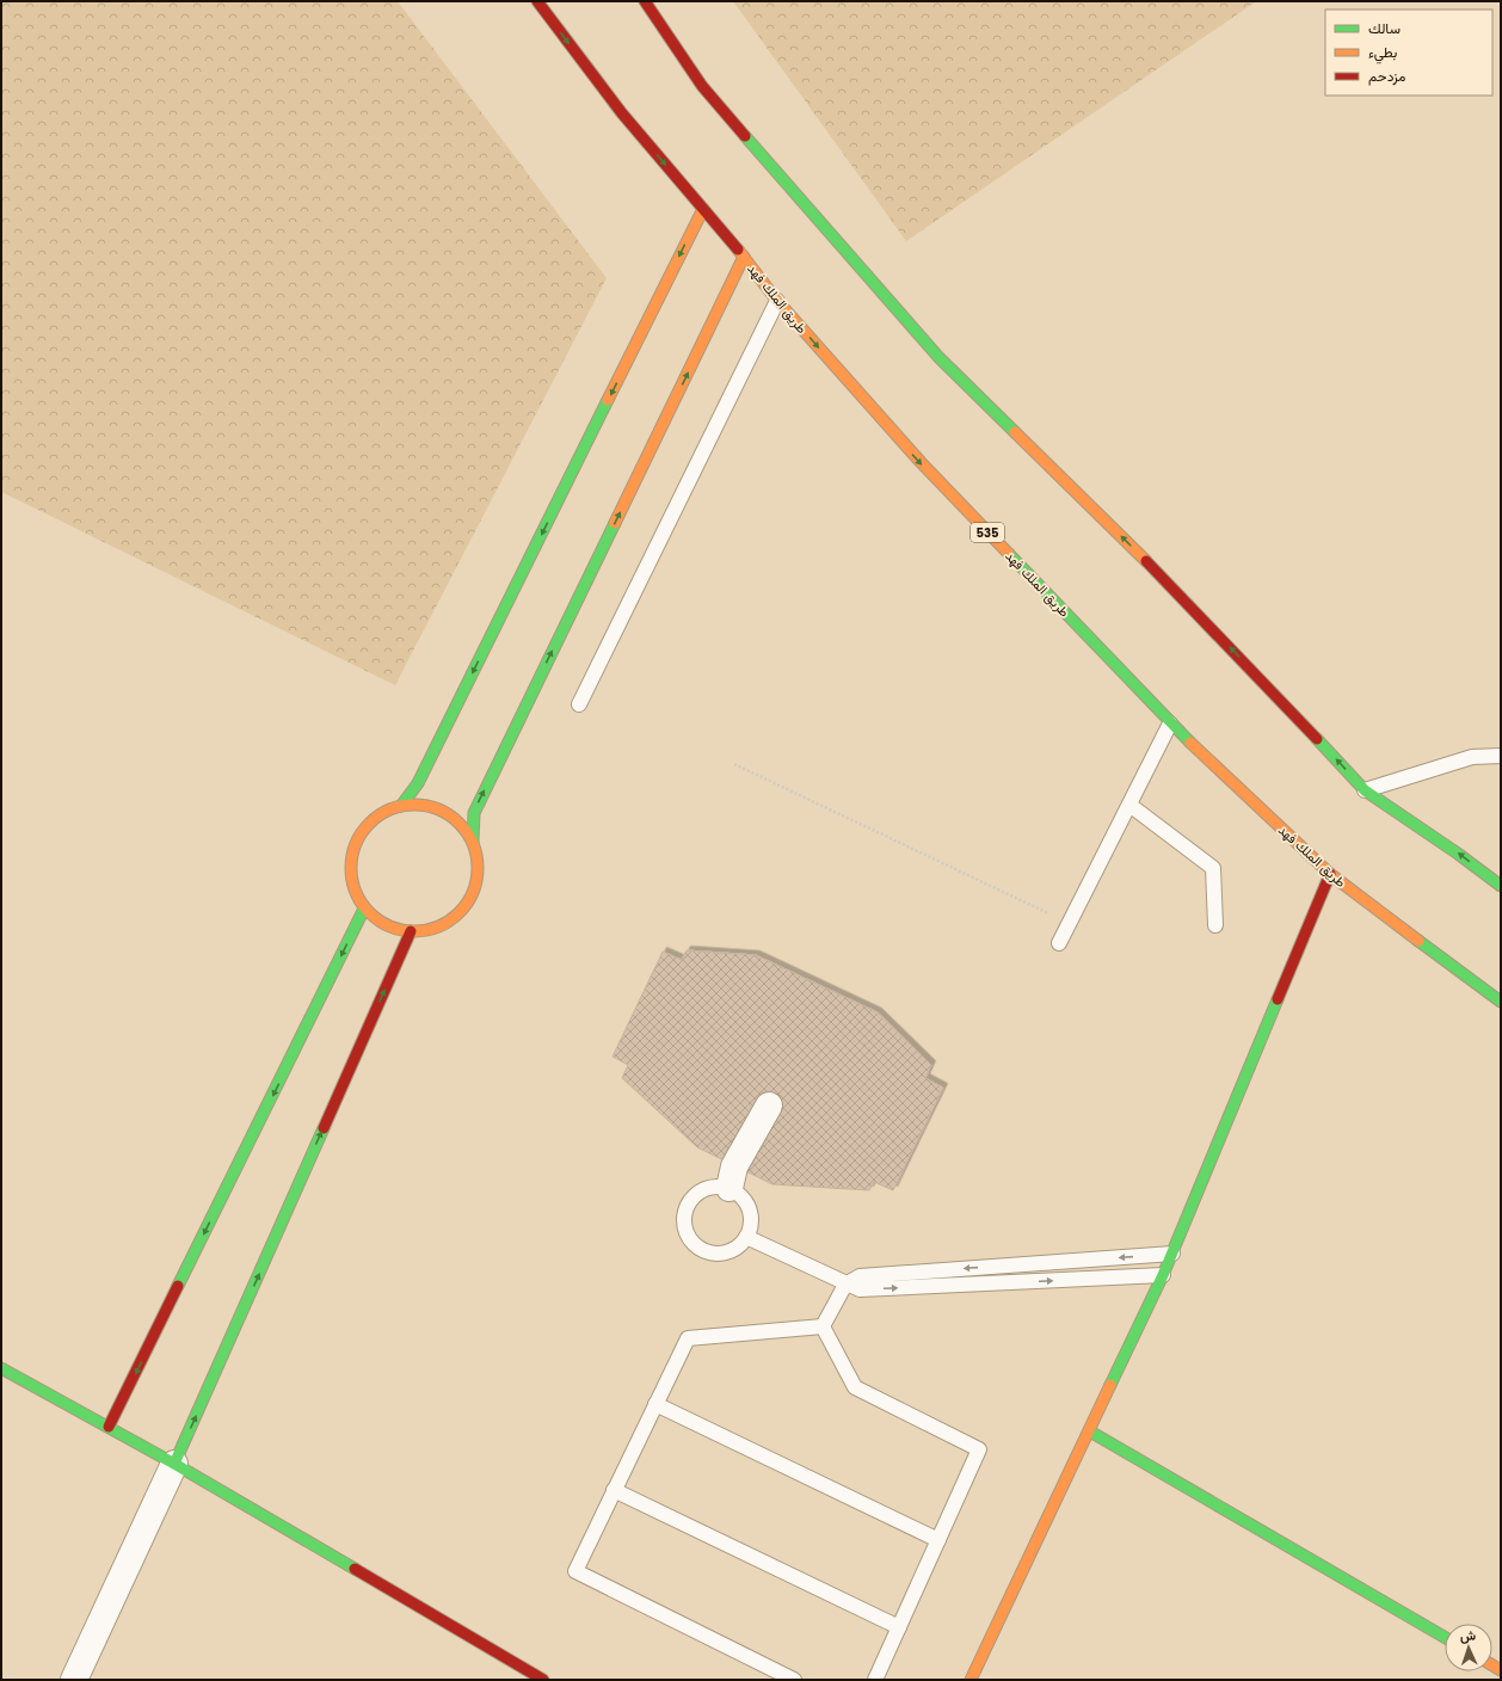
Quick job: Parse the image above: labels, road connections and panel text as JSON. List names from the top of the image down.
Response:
{
  "streets": {
    "street": ["طريق الملك فهد", "535"]
  },
  "legend": ["سالك", "بطيء", "مزدحم"],
  "north": "top"
}
